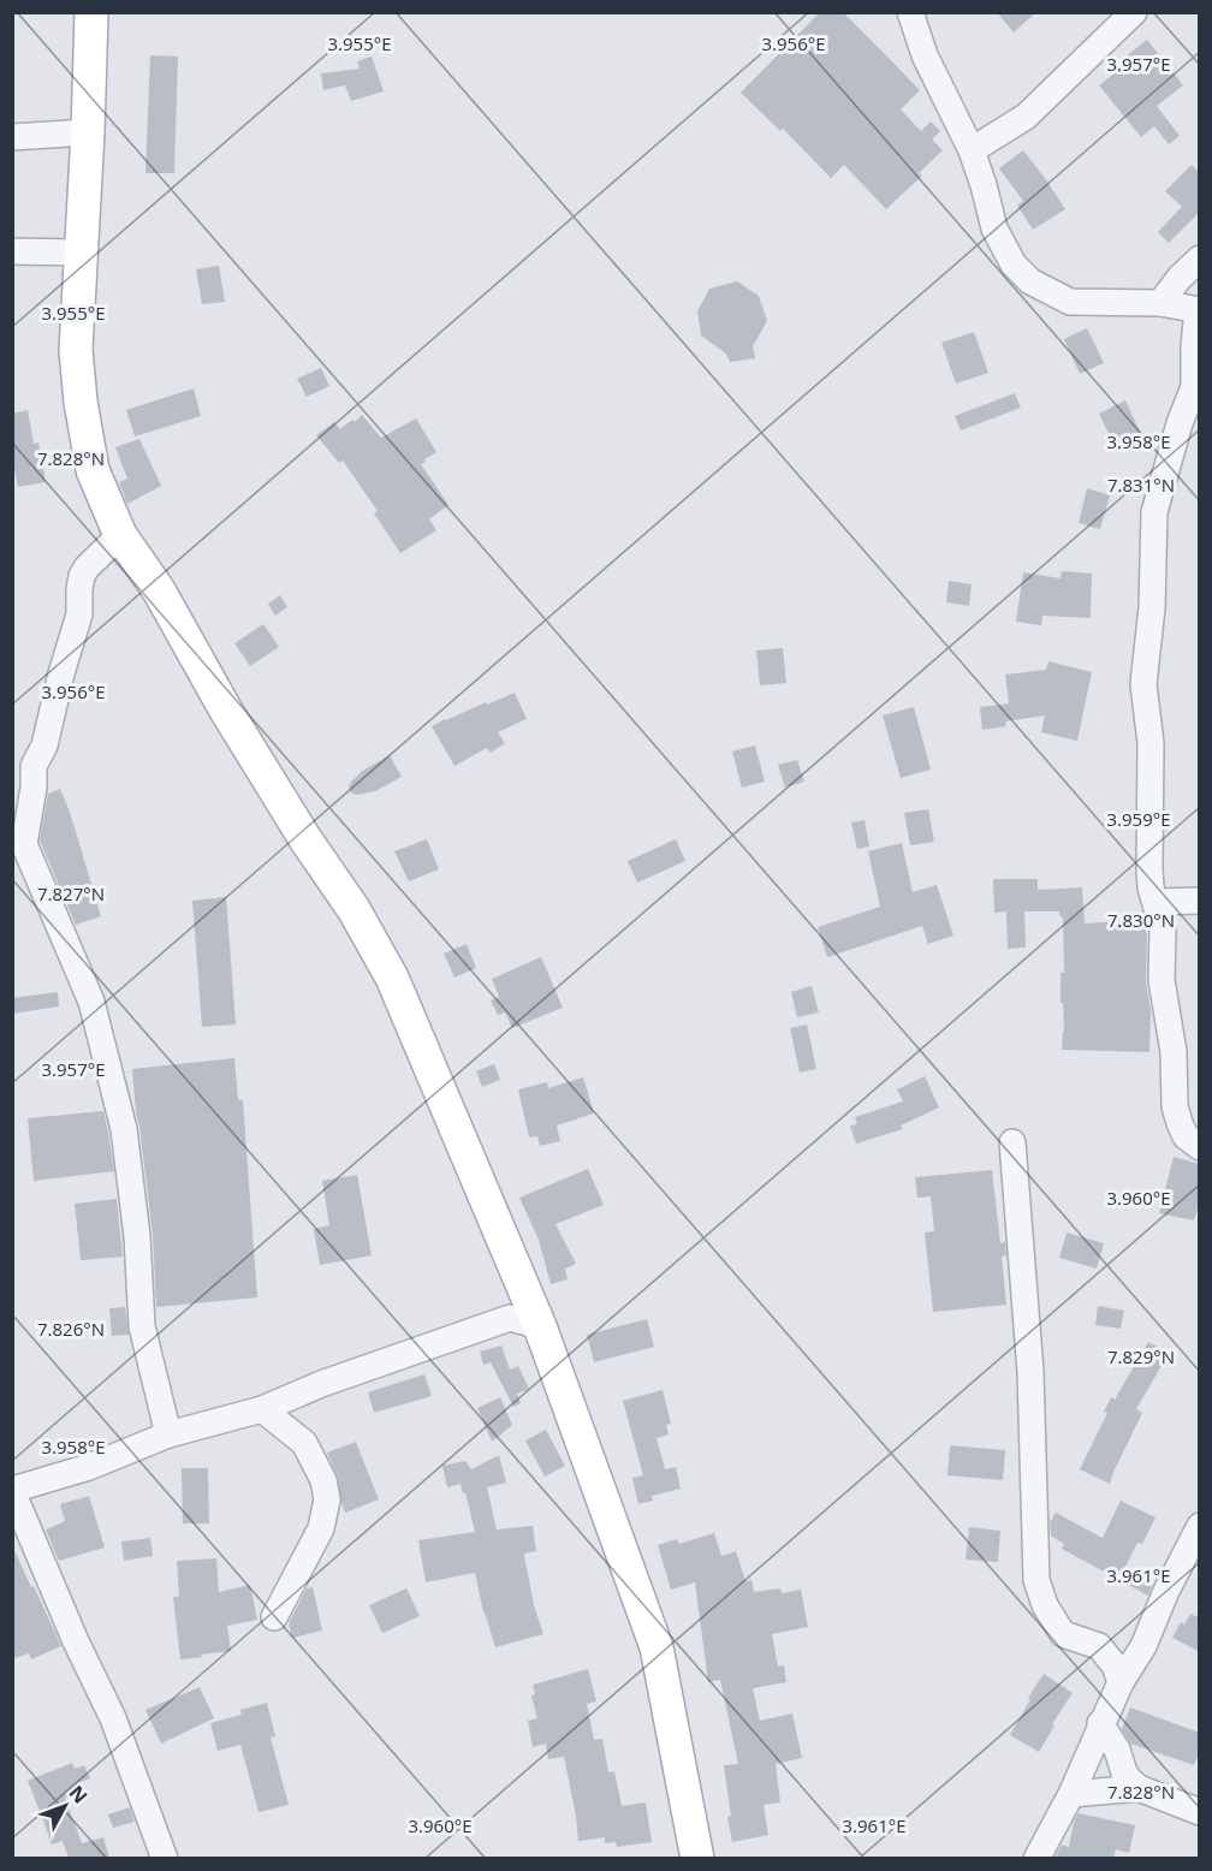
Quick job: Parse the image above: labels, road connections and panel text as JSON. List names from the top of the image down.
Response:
{
  "north": "top right",
  "coordinates": [
    "3.955°E",
    "3.956°E",
    "3.957°E",
    "3.958°E",
    "7.828°N",
    "7.831°N",
    "3.959°E",
    "7.827°N",
    "7.830°N",
    "3.960°E",
    "7.826°N",
    "7.829°N",
    "3.961°E"
  ]
}
